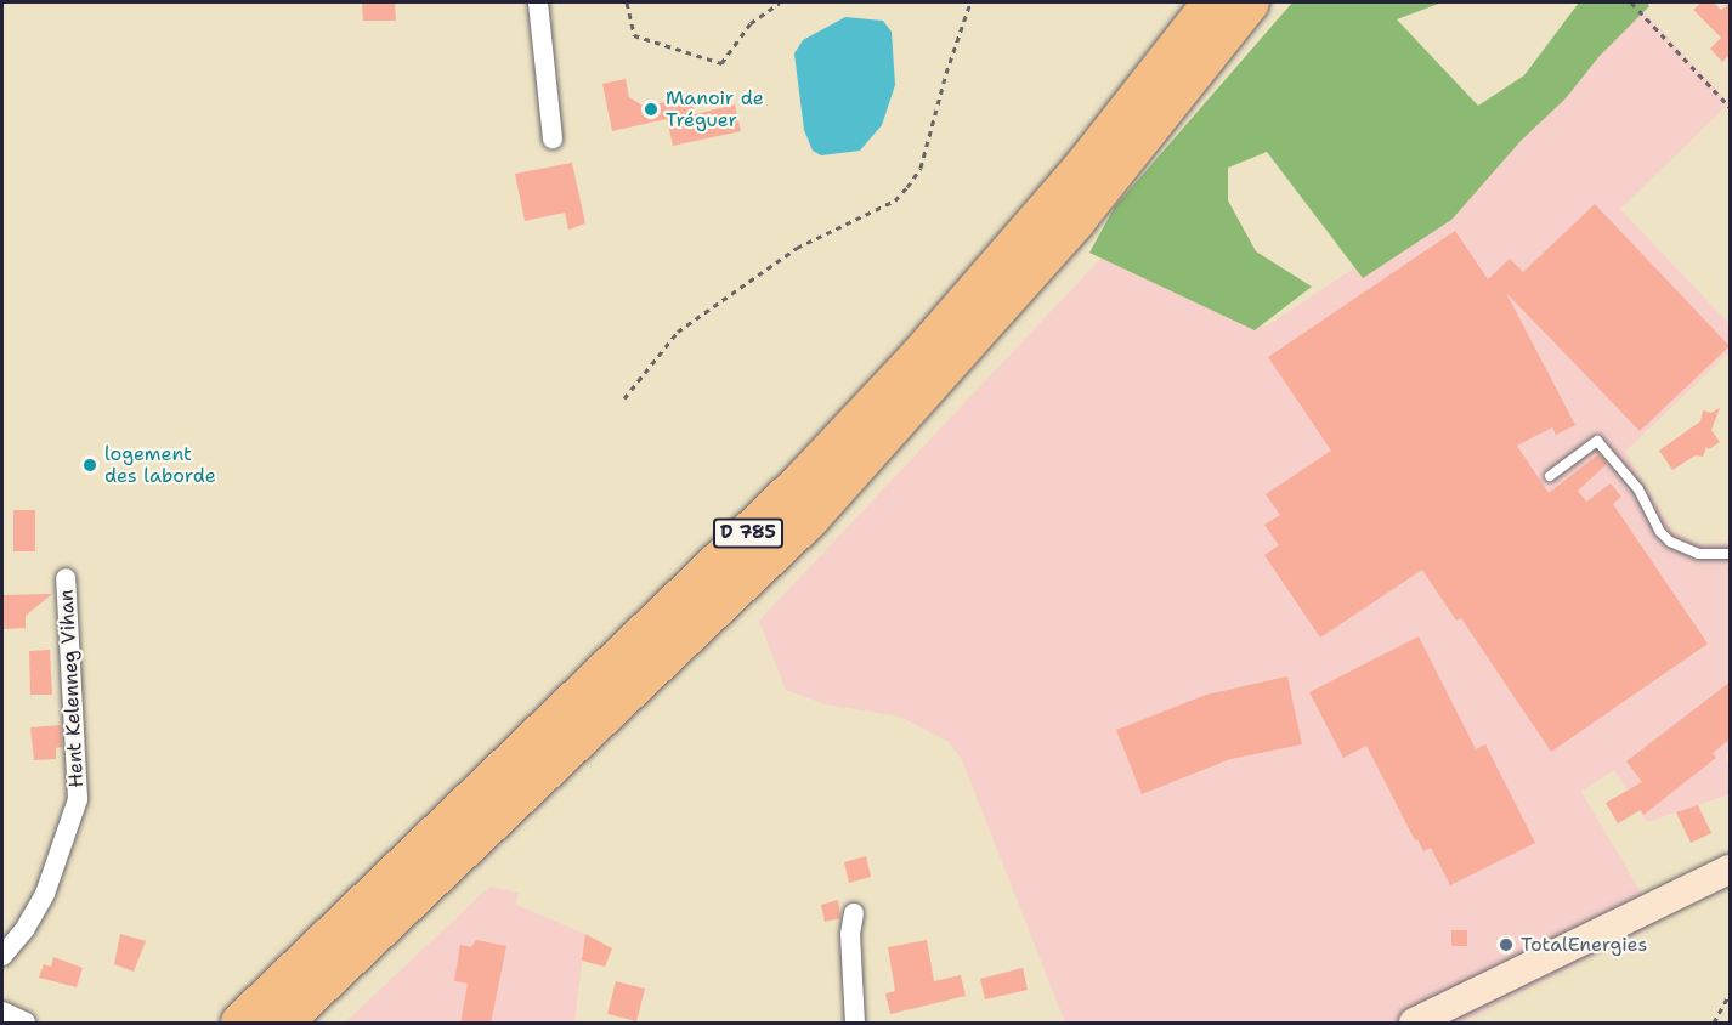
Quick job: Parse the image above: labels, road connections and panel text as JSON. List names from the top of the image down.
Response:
{
  "streets": {
    "highway": ["D 785"],
    "street": ["Hent Kelenneg Vihan"]
  },
  "places": ["Manoir de Tréguer", "logement des laborde", "TotalEnergies"]
}
